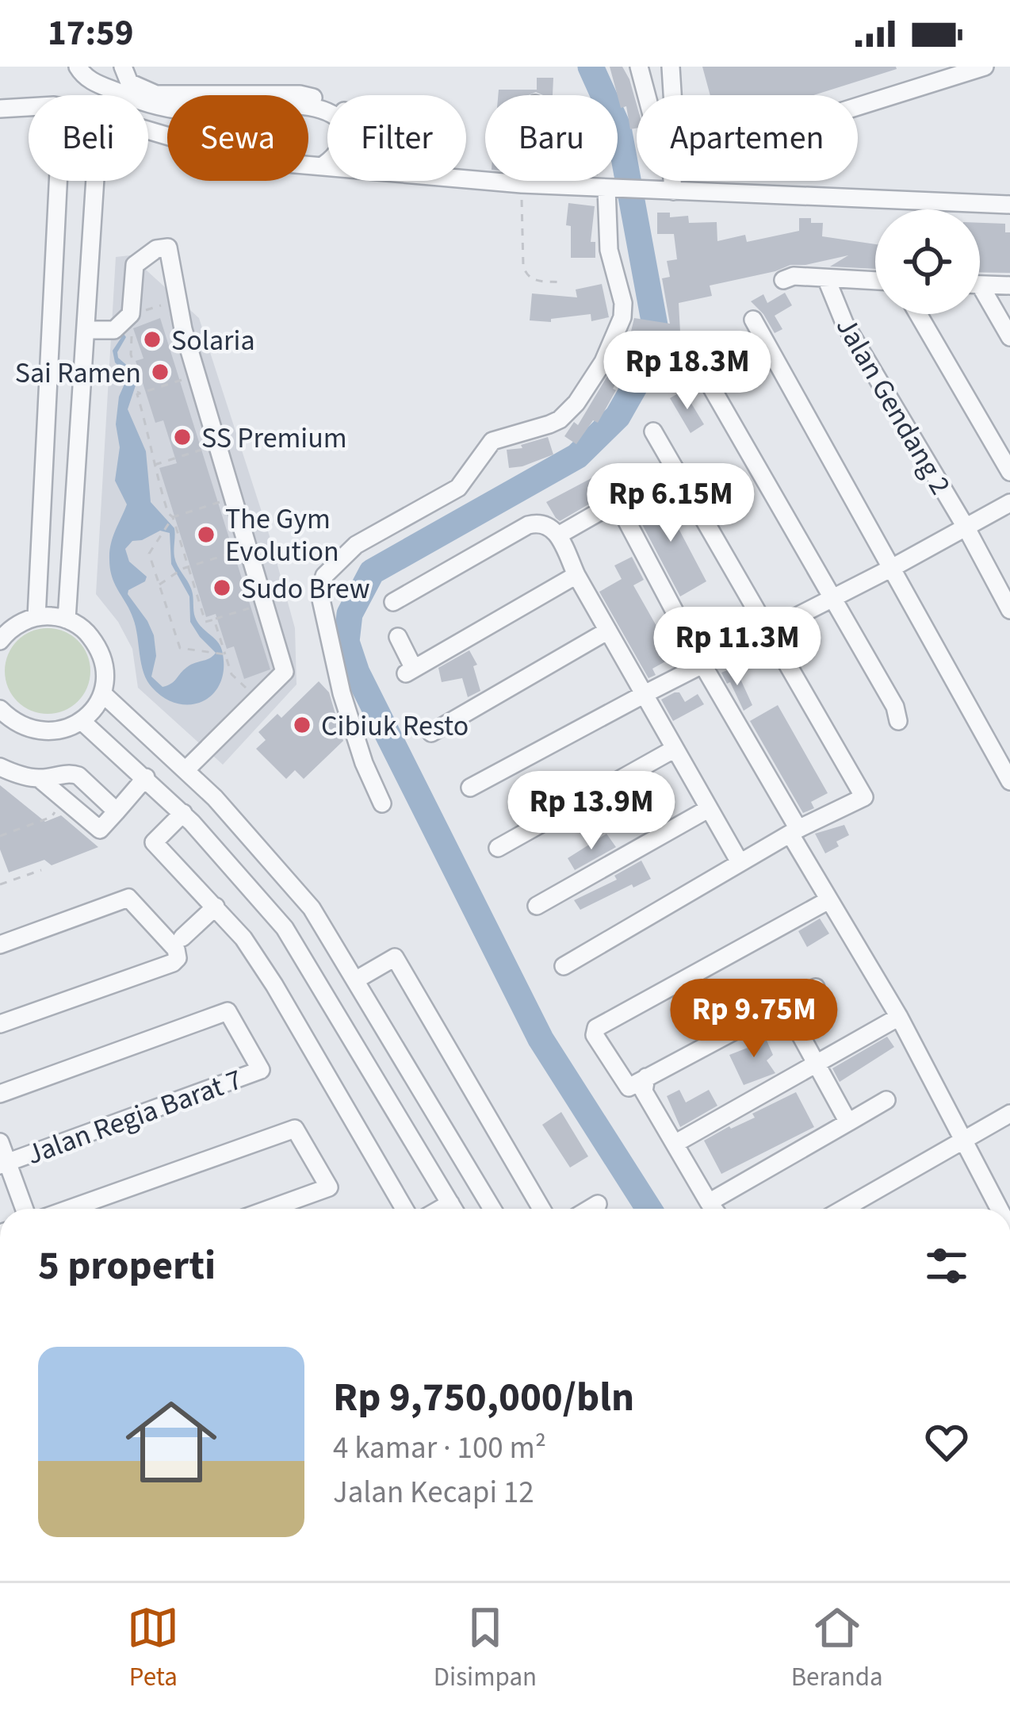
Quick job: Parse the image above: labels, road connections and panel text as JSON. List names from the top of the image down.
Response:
{
  "streets": {
    "street": ["Jalan Gendang 2", "Jalan Regia Barat 7"]
  },
  "places": [
    "Solaria",
    "Sai Ramen",
    "SS Premium",
    "The Gym Evolution",
    "Sudo Brew",
    "Cibiuk Resto"
  ],
  "page": {
    "status": "17:59",
    "chip": [
      "Beli",
      "Sewa",
      "Filter",
      "Baru",
      "Apartemen"
    ],
    "price": [
      "Rp 18.3M",
      "Rp 6.15M",
      "Rp 11.3M",
      "Rp 13.9M",
      "Rp 9.75M"
    ],
    "heading": "5 properti",
    "list": [
      {
        "name": "Rp 9,750,000/bln",
        "note": "4 kamar · 100 m² · Jalan Kecapi 12"
      }
    ],
    "tabs": ["Peta", "Disimpan", "Beranda"]
  }
}
